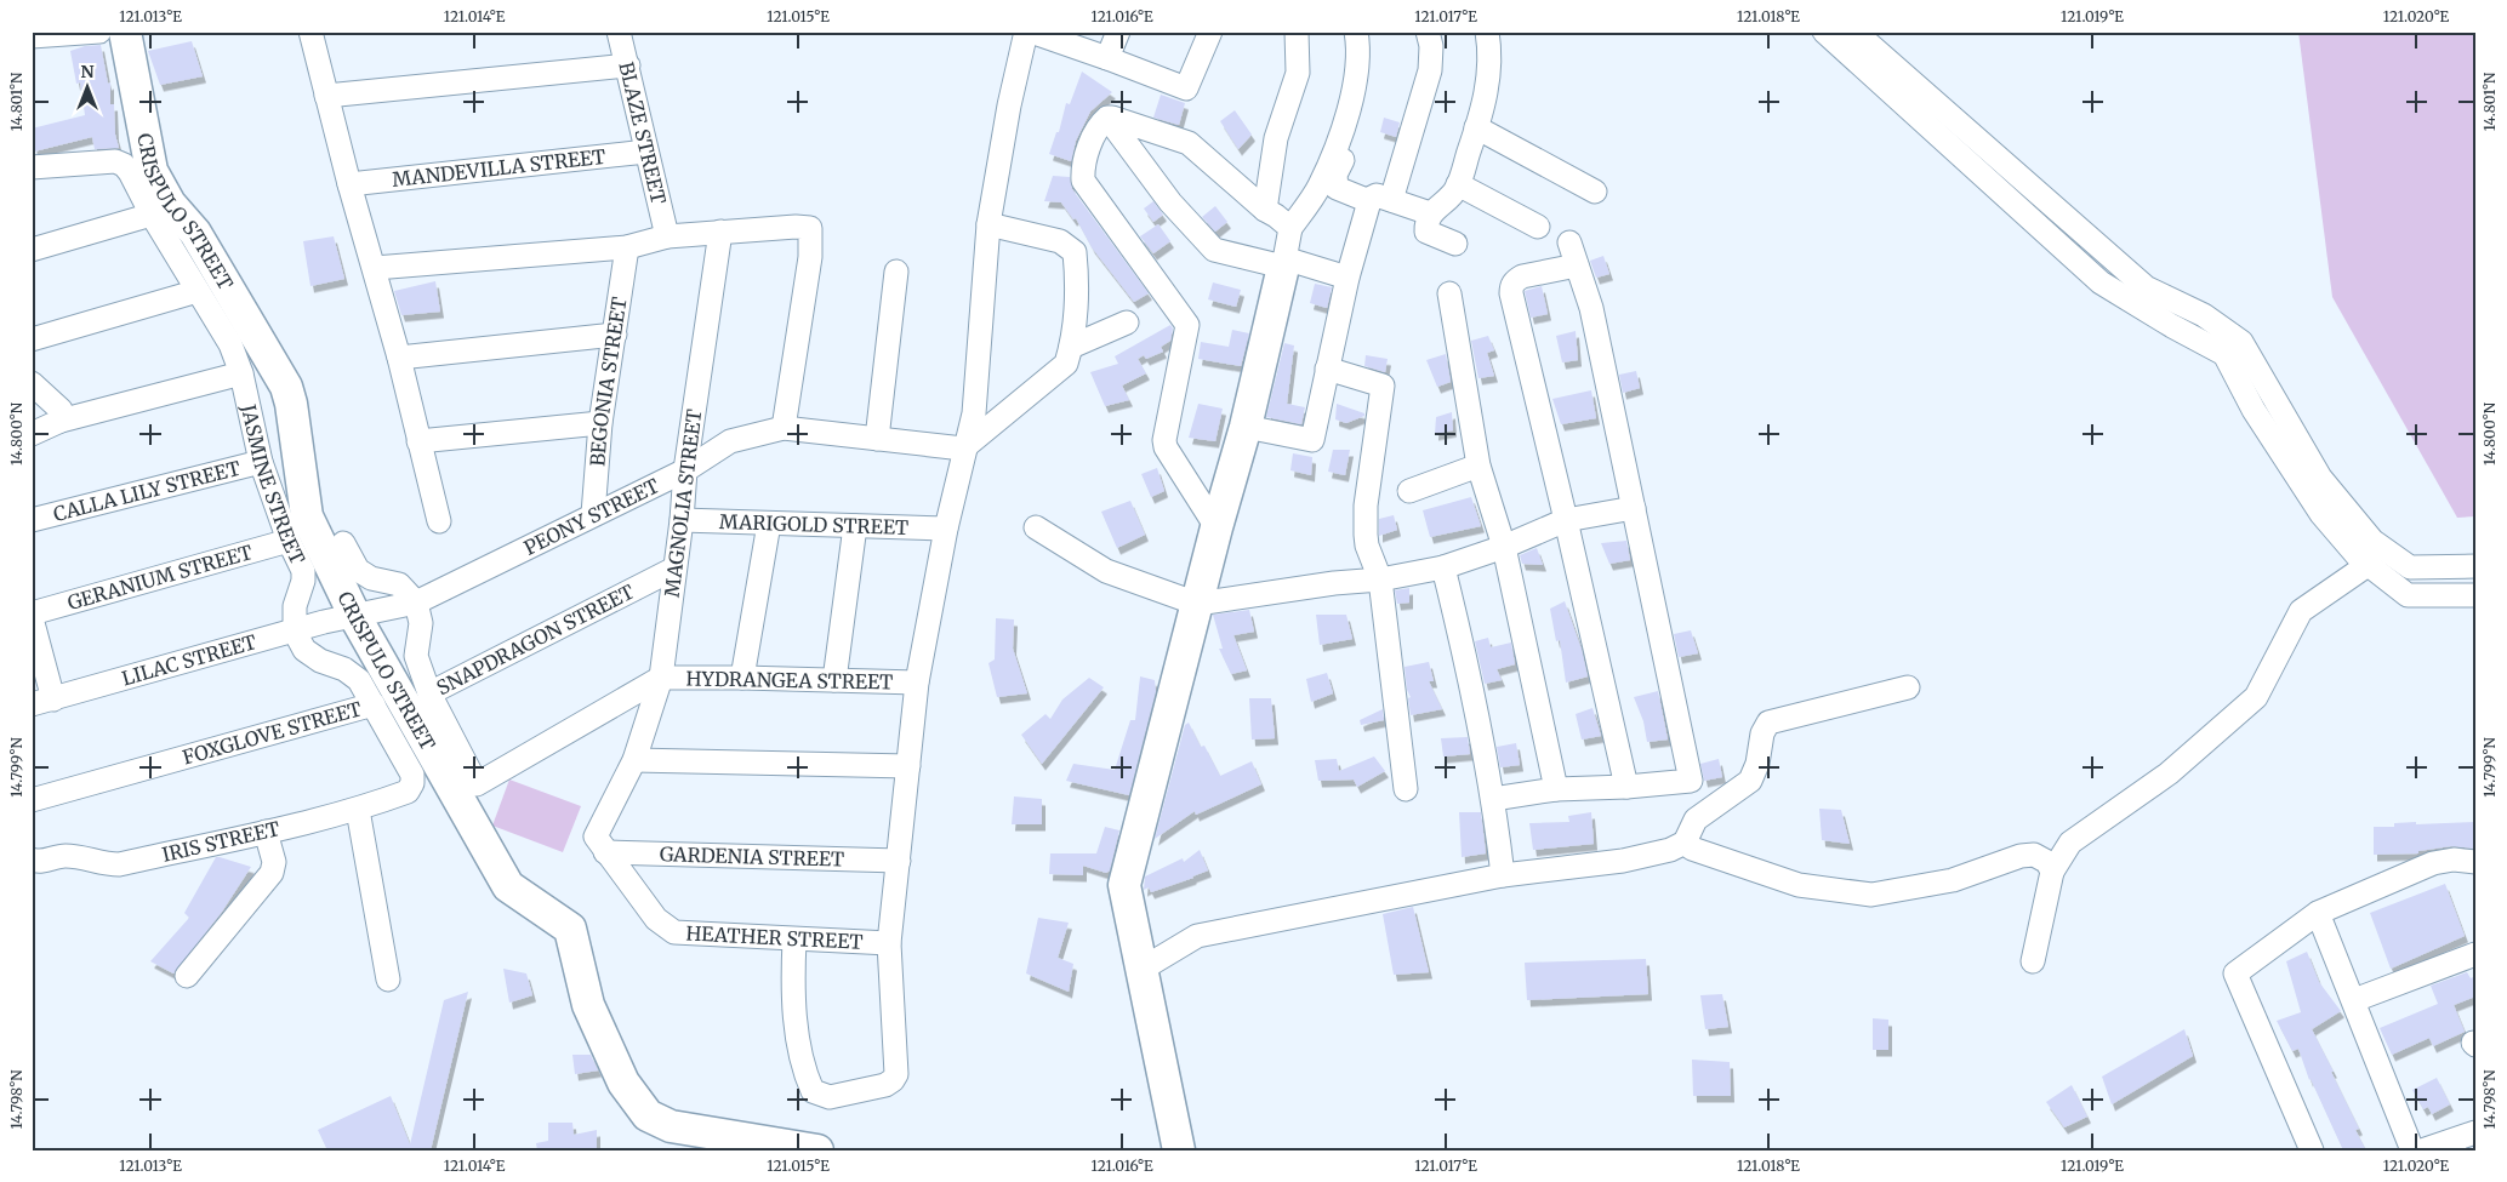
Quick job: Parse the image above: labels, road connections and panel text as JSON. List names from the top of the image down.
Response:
{
  "streets": {
    "street": [
      "BLAZE STREET",
      "MANDEVILLA STREET",
      "CRISPULO STREET",
      "BEGONIA STREET",
      "JASMINE STREET",
      "CALLA LILY STREET",
      "MAGNOLIA STREET",
      "PEONY STREET",
      "MARIGOLD STREET",
      "GERANIUM STREET",
      "SNAPDRAGON STREET",
      "LILAC STREET",
      "HYDRANGEA STREET",
      "FOXGLOVE STREET",
      "IRIS STREET",
      "GARDENIA STREET",
      "HEATHER STREET"
    ]
  },
  "crossings": [
    ["BLAZE STREET", "MANDEVILLA STREET"],
    ["CRISPULO STREET", "PEONY STREET"],
    ["CRISPULO STREET", "LILAC STREET"],
    ["BEGONIA STREET", "PEONY STREET"],
    ["JASMINE STREET", "CALLA LILY STREET"],
    ["JASMINE STREET", "GERANIUM STREET"],
    ["JASMINE STREET", "LILAC STREET"],
    ["MAGNOLIA STREET", "PEONY STREET"],
    ["MAGNOLIA STREET", "MARIGOLD STREET"],
    ["MAGNOLIA STREET", "SNAPDRAGON STREET"],
    ["MAGNOLIA STREET", "HYDRANGEA STREET"],
    ["MAGNOLIA STREET", "GARDENIA STREET"],
    ["MAGNOLIA STREET", "HEATHER STREET"],
    ["PEONY STREET", "LILAC STREET"],
    ["FOXGLOVE STREET", "IRIS STREET"],
    ["GARDENIA STREET", "HEATHER STREET"]
  ],
  "north": "top",
  "coordinates": [
    "121.013°E",
    "121.014°E",
    "121.015°E",
    "121.016°E",
    "121.017°E",
    "121.018°E",
    "121.019°E",
    "121.020°E",
    "14.801°N",
    "14.800°N",
    "14.799°N",
    "14.798°N"
  ]
}
